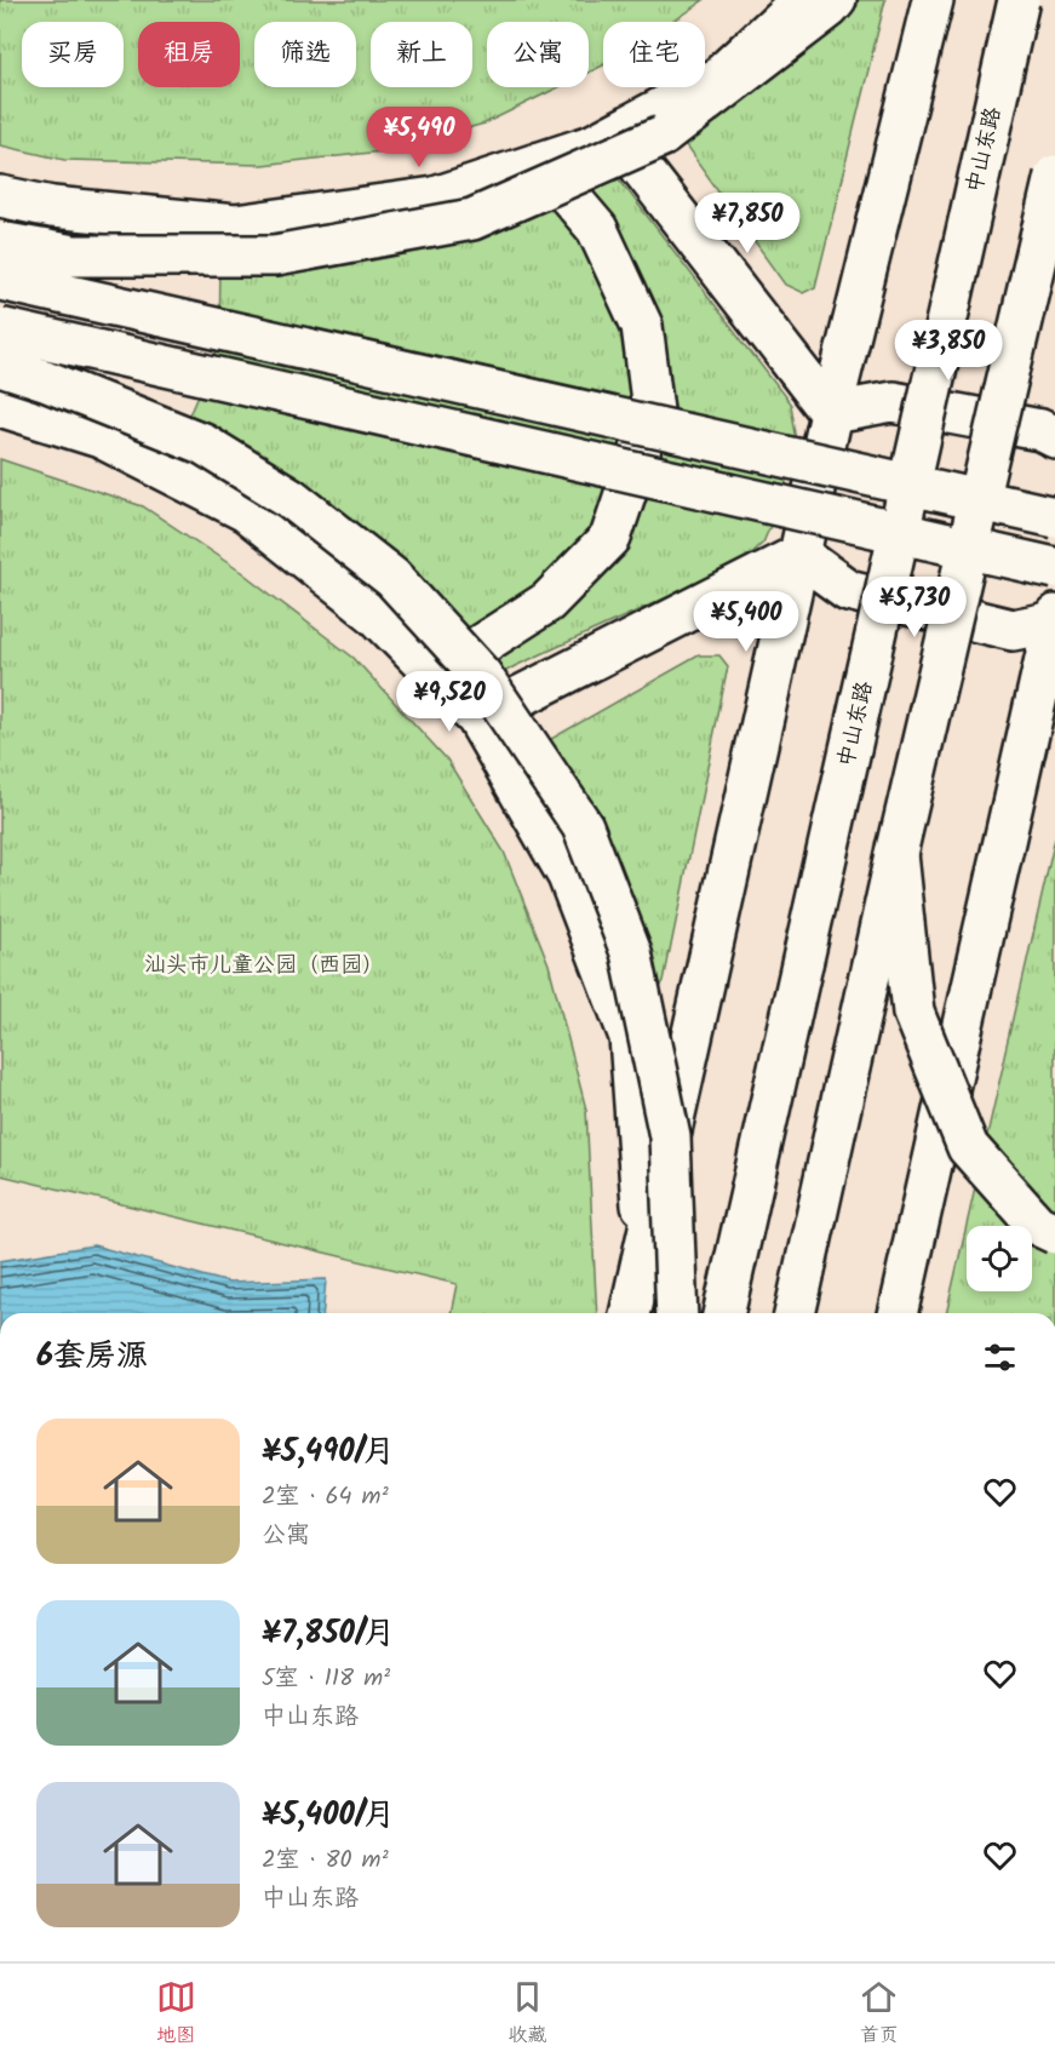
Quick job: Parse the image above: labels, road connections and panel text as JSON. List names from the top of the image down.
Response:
{
  "streets": {
    "main road": ["中山东路"]
  },
  "parks": ["汕头市儿童公园（西园）"],
  "page": {
    "chip": [
      "买房",
      "租房",
      "筛选",
      "新上",
      "公寓",
      "住宅"
    ],
    "price": [
      "¥5,490",
      "¥7,850",
      "¥3,850",
      "¥5,730",
      "¥5,400",
      "¥9,520"
    ],
    "heading": "6套房源",
    "list": [
      {
        "name": "¥5,490/月",
        "note": "2室 · 64 m² · 公寓"
      },
      {
        "name": "¥7,850/月",
        "note": "5室 · 118 m² · 中山东路"
      },
      {
        "name": "¥5,400/月",
        "note": "2室 · 80 m² · 中山东路"
      }
    ],
    "tabs": ["地图", "收藏", "首页"]
  }
}
